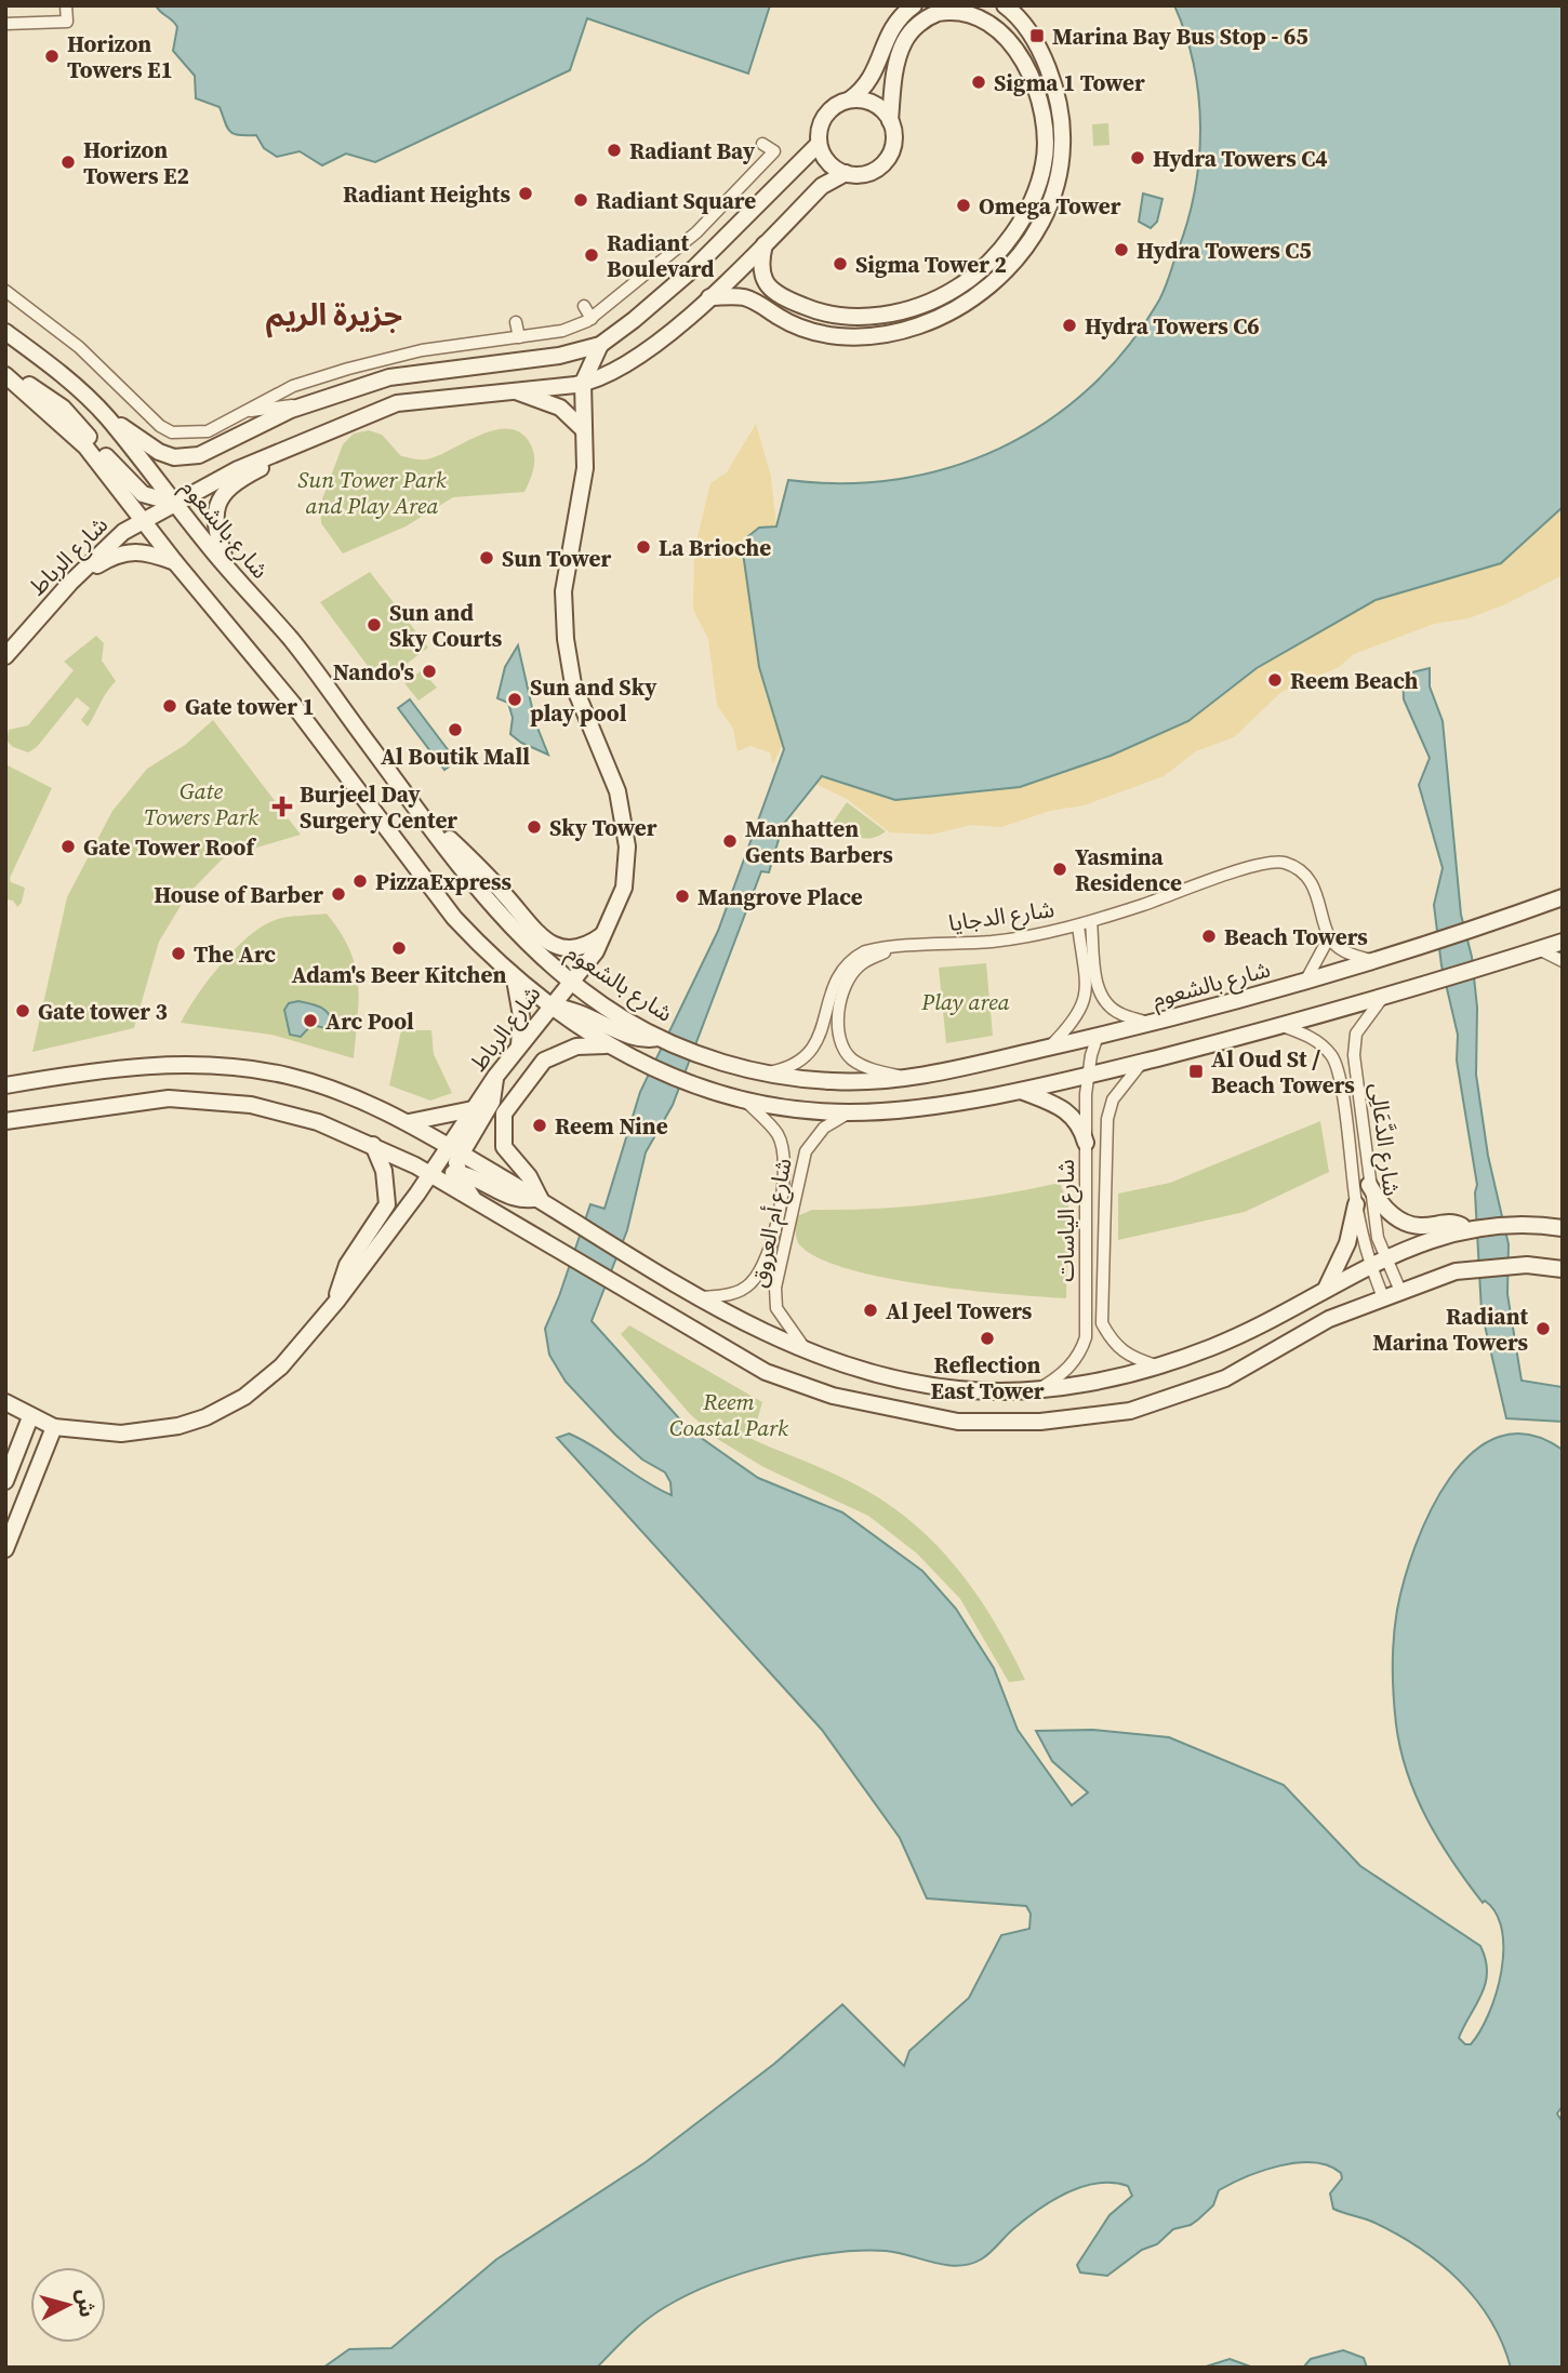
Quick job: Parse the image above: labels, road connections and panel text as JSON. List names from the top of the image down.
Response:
{
  "streets": {
    "main road": ["شارع بالشعوم", "شارع الرباط"],
    "street": [
      "شارع الدجايا",
      "شارع الدَّعَالِى",
      "شارع الياسات",
      "شارع أم العروق"
    ]
  },
  "crossings": [
    ["شارع بالشعوم", "شارع الرباط"],
    ["شارع بالشعوم", "شارع الدجايا"],
    ["شارع بالشعوم", "شارع الياسات"]
  ],
  "districts": ["جزيرة الريم"],
  "parks": [
    "Sun Tower Park and Play Area",
    "Gate Towers Park",
    "Play area",
    "Reem Coastal Park"
  ],
  "places": {
    "transit": ["Marina Bay Bus Stop - 65", "Al Oud St / Beach Towers"],
    "other": [
      "Horizon Towers E1",
      "Sigma 1 Tower",
      "Radiant Bay",
      "Hydra Towers C4",
      "Horizon Towers E2",
      "Radiant Heights",
      "Radiant Square",
      "Omega Tower",
      "Hydra Towers C5",
      "Radiant Boulevard",
      "Sigma Tower 2",
      "Hydra Towers C6",
      "La Brioche",
      "Sun Tower",
      "Sun and Sky Courts",
      "Nando's",
      "Reem Beach",
      "Sun and Sky play pool",
      "Gate tower 1",
      "Al Boutik Mall",
      "Sky Tower",
      "Manhatten Gents Barbers",
      "Gate Tower Roof",
      "Yasmina Residence",
      "PizzaExpress",
      "House of Barber",
      "Mangrove Place",
      "Beach Towers",
      "Adam's Beer Kitchen",
      "The Arc",
      "Gate tower 3",
      "Arc Pool",
      "Reem Nine",
      "Al Jeel Towers",
      "Radiant Marina Towers",
      "Reflection East Tower"
    ],
    "health": ["Burjeel Day Surgery Center"]
  },
  "north": "right"
}
